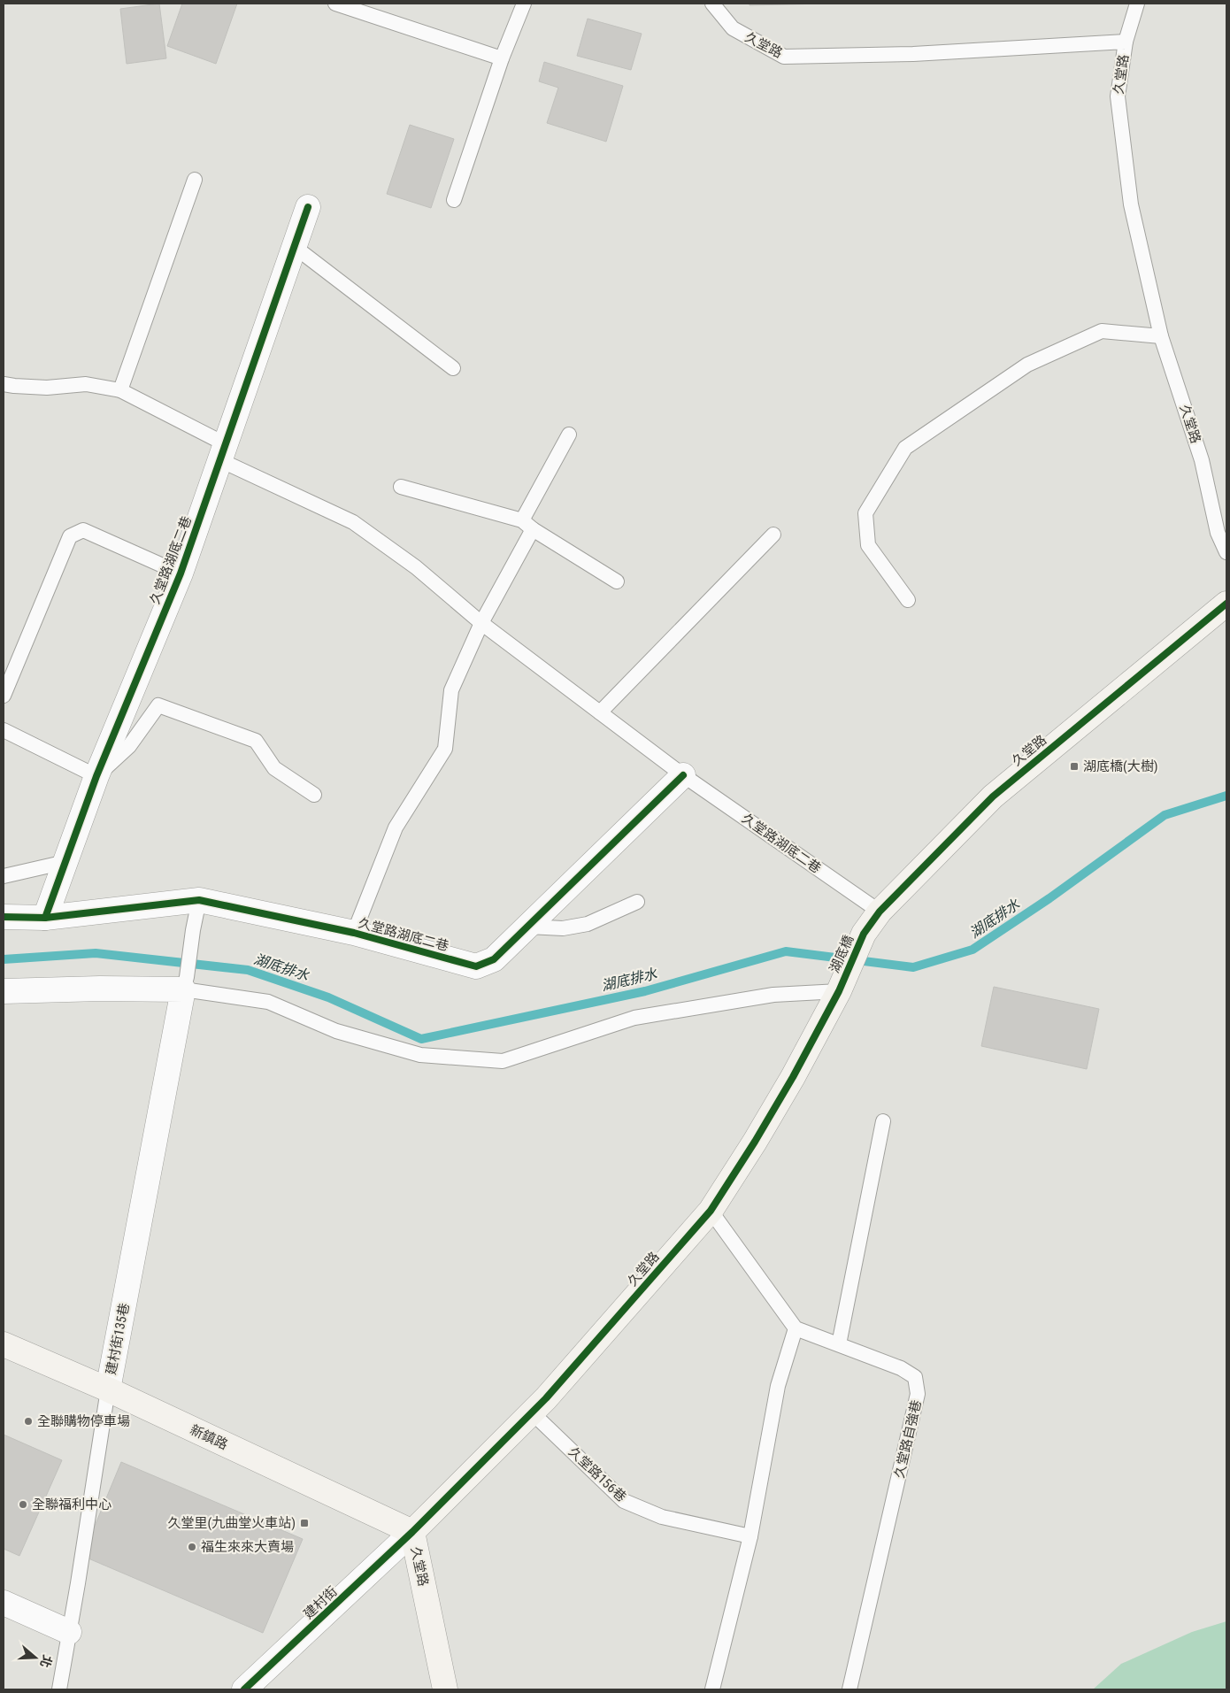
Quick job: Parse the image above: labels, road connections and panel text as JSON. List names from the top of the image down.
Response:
{
  "streets": {
    "street": [
      "久堂路",
      "久堂路湖底二巷",
      "湖底橋",
      "建村街135巷",
      "新鎮路",
      "建村街"
    ],
    "lane": ["久堂路自強巷", "久堂路156巷"]
  },
  "crossings": [
    ["久堂路", "久堂路湖底二巷"],
    ["久堂路", "湖底橋"],
    ["久堂路", "新鎮路"],
    ["久堂路", "久堂路156巷"],
    ["久堂路", "建村街"],
    ["建村街135巷", "新鎮路"],
    ["新鎮路", "建村街"]
  ],
  "water": ["湖底排水"],
  "places": {
    "transit": ["湖底橋(大樹)", "久堂里(九曲堂火車站)"],
    "other": ["全聯購物停車場", "全聯福利中心", "福生來來大賣場"]
  },
  "north": "right"
}
